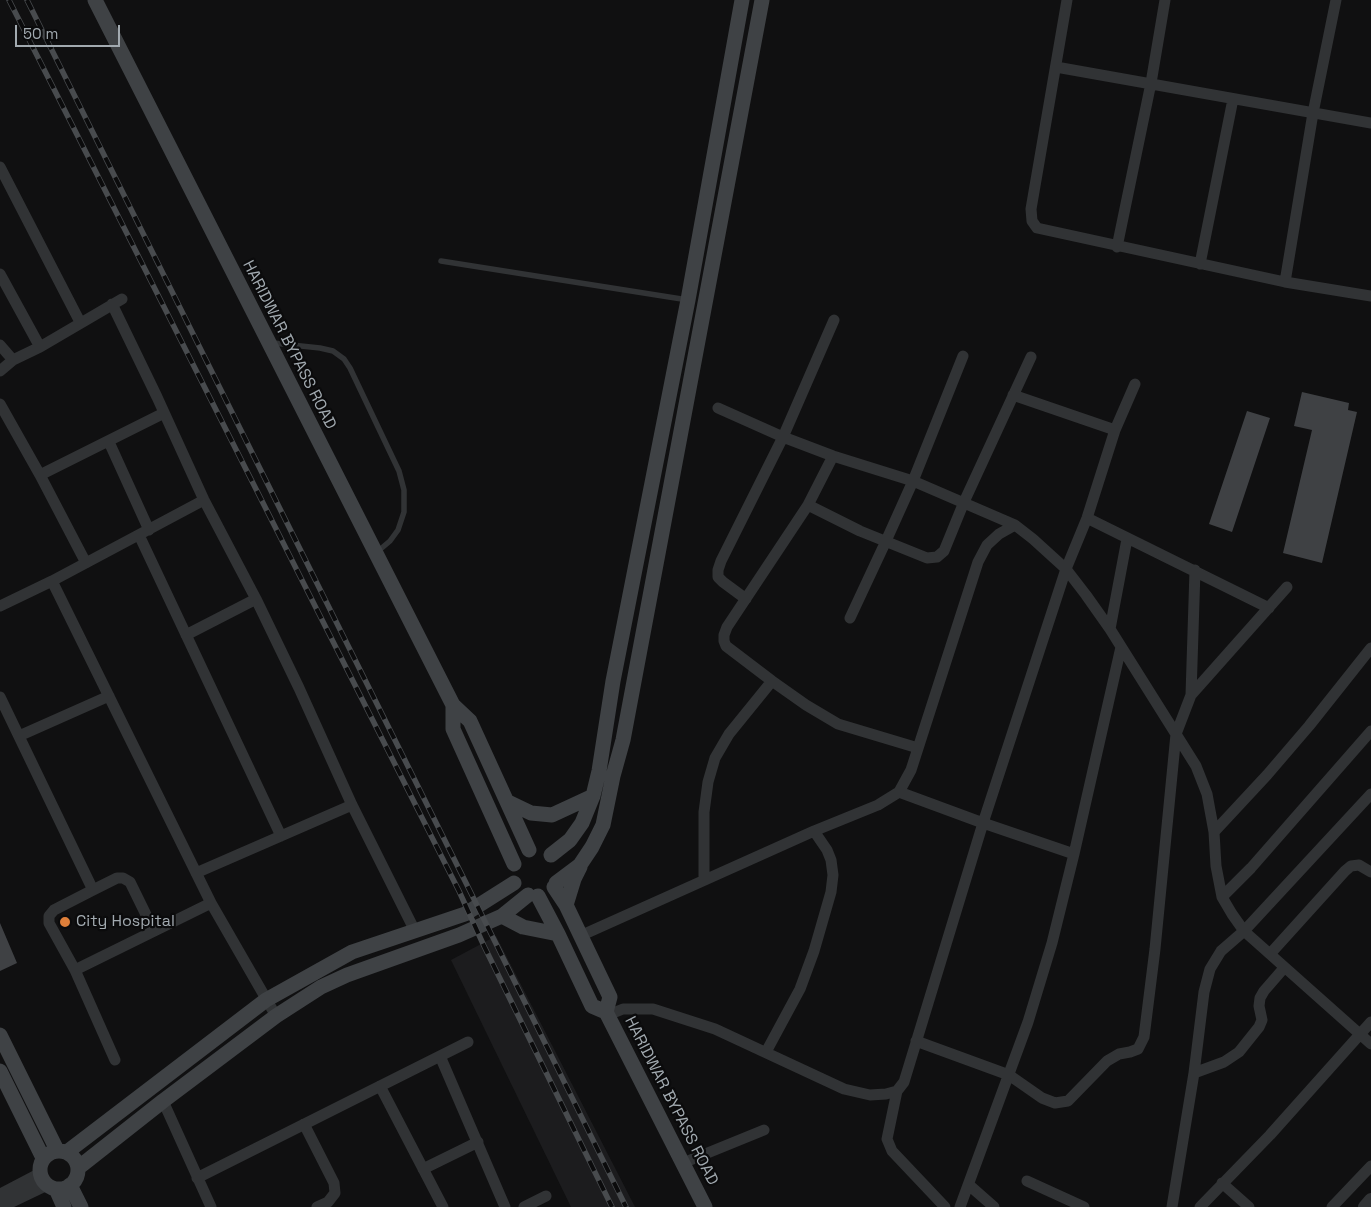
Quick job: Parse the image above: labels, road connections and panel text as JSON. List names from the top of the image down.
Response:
{
  "streets": {
    "main road": ["HARIDWAR BYPASS ROAD"]
  },
  "places": ["City Hospital"],
  "scale_bar": "50 m"
}
